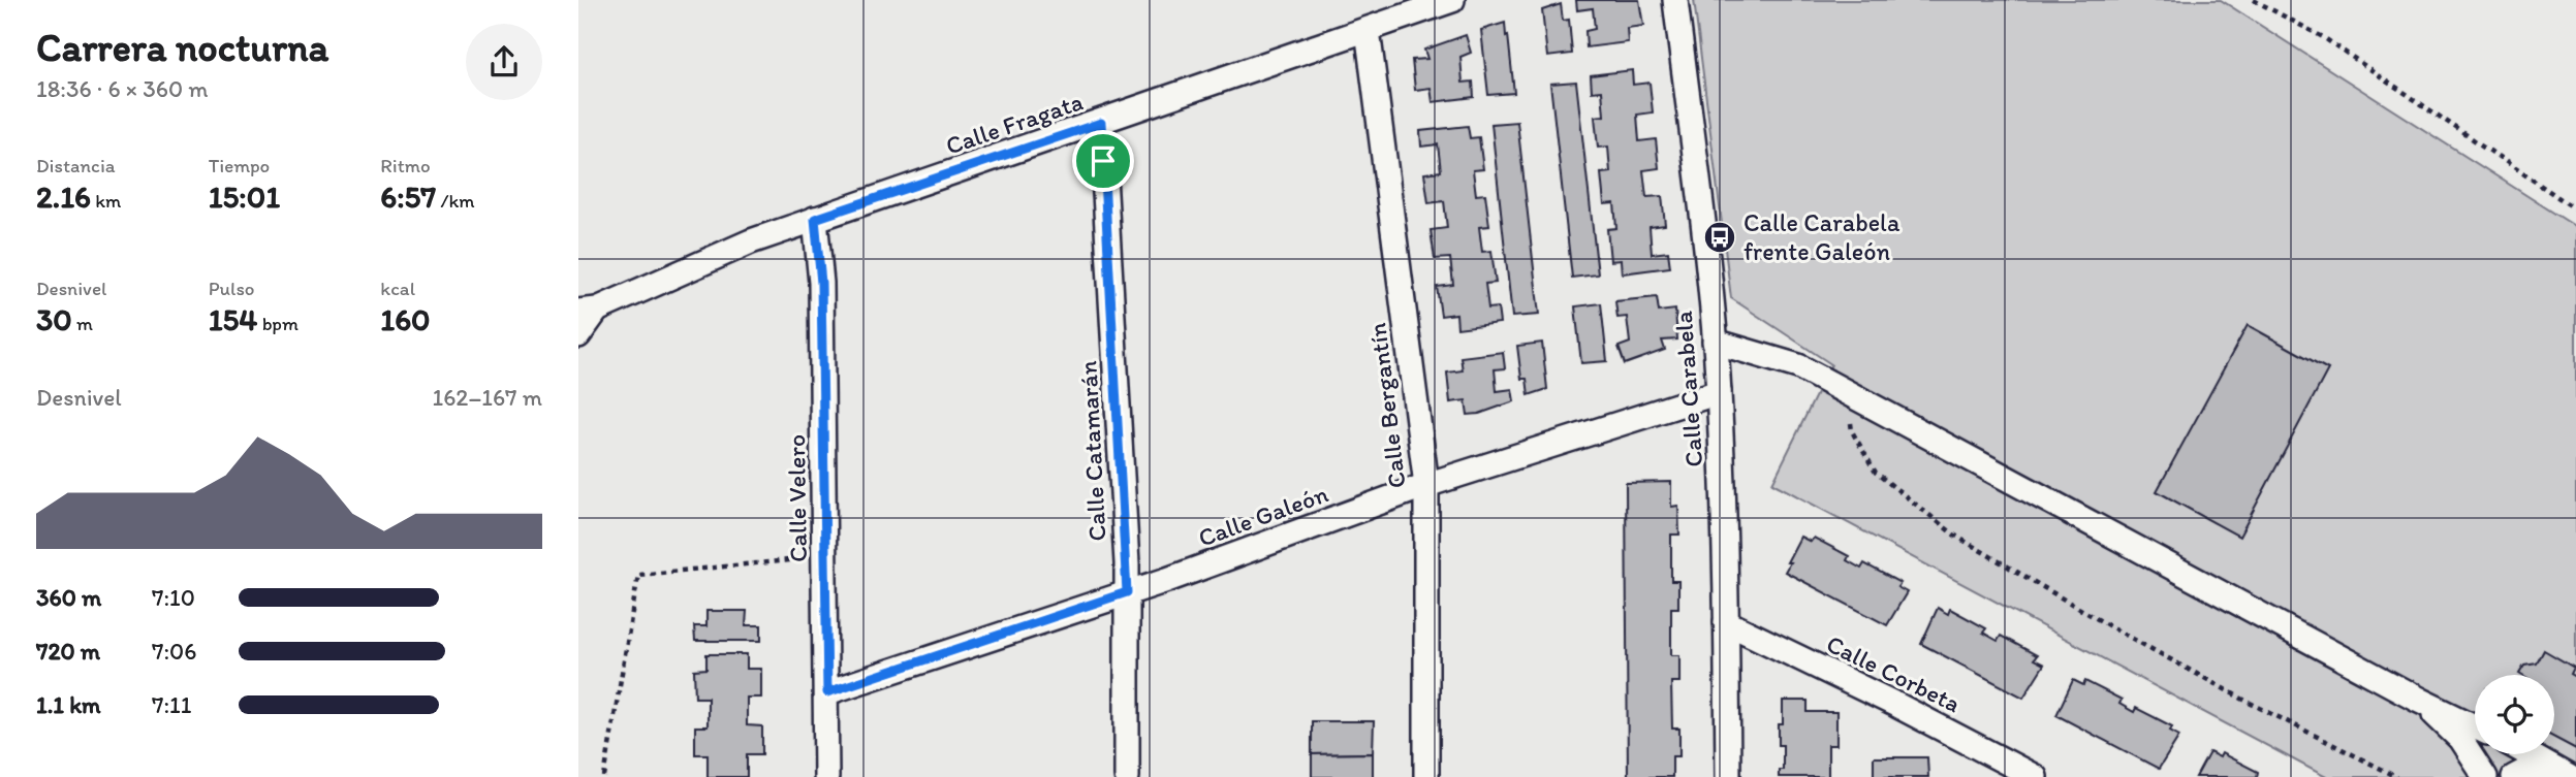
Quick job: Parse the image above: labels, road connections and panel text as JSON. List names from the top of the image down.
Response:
{
  "streets": {
    "street": [
      "Calle Fragata",
      "Calle Carabela",
      "Calle Bergantín",
      "Calle Catamarán",
      "Calle Velero",
      "Calle Galeón",
      "Calle Corbeta"
    ]
  },
  "crossings": [
    ["Calle Fragata", "Calle Bergantín"],
    ["Calle Fragata", "Calle Catamarán"],
    ["Calle Fragata", "Calle Velero"],
    ["Calle Carabela", "Calle Galeón"],
    ["Calle Carabela", "Calle Corbeta"],
    ["Calle Bergantín", "Calle Galeón"],
    ["Calle Catamarán", "Calle Galeón"],
    ["Calle Velero", "Calle Galeón"]
  ],
  "places": {
    "bus stop": ["Calle Carabela frente Galeón"]
  },
  "page": {
    "heading": ["Carrera nocturna", "18:36 · 6 × 360 m"],
    "stats": [
      ["Distancia", "2.16 km"],
      ["Tiempo", "15:01"],
      ["Ritmo", "6:57 /km"],
      ["Desnivel", "30 m"],
      ["Pulso", "154 bpm"],
      ["kcal", "160"]
    ],
    "chart": ["Desnivel", "162–167 m"],
    "list": [
      {
        "name": "360 m",
        "note": "7:10"
      },
      {
        "name": "720 m",
        "note": "7:06"
      },
      {
        "name": "1.1 km",
        "note": "7:11"
      }
    ]
  }
}
